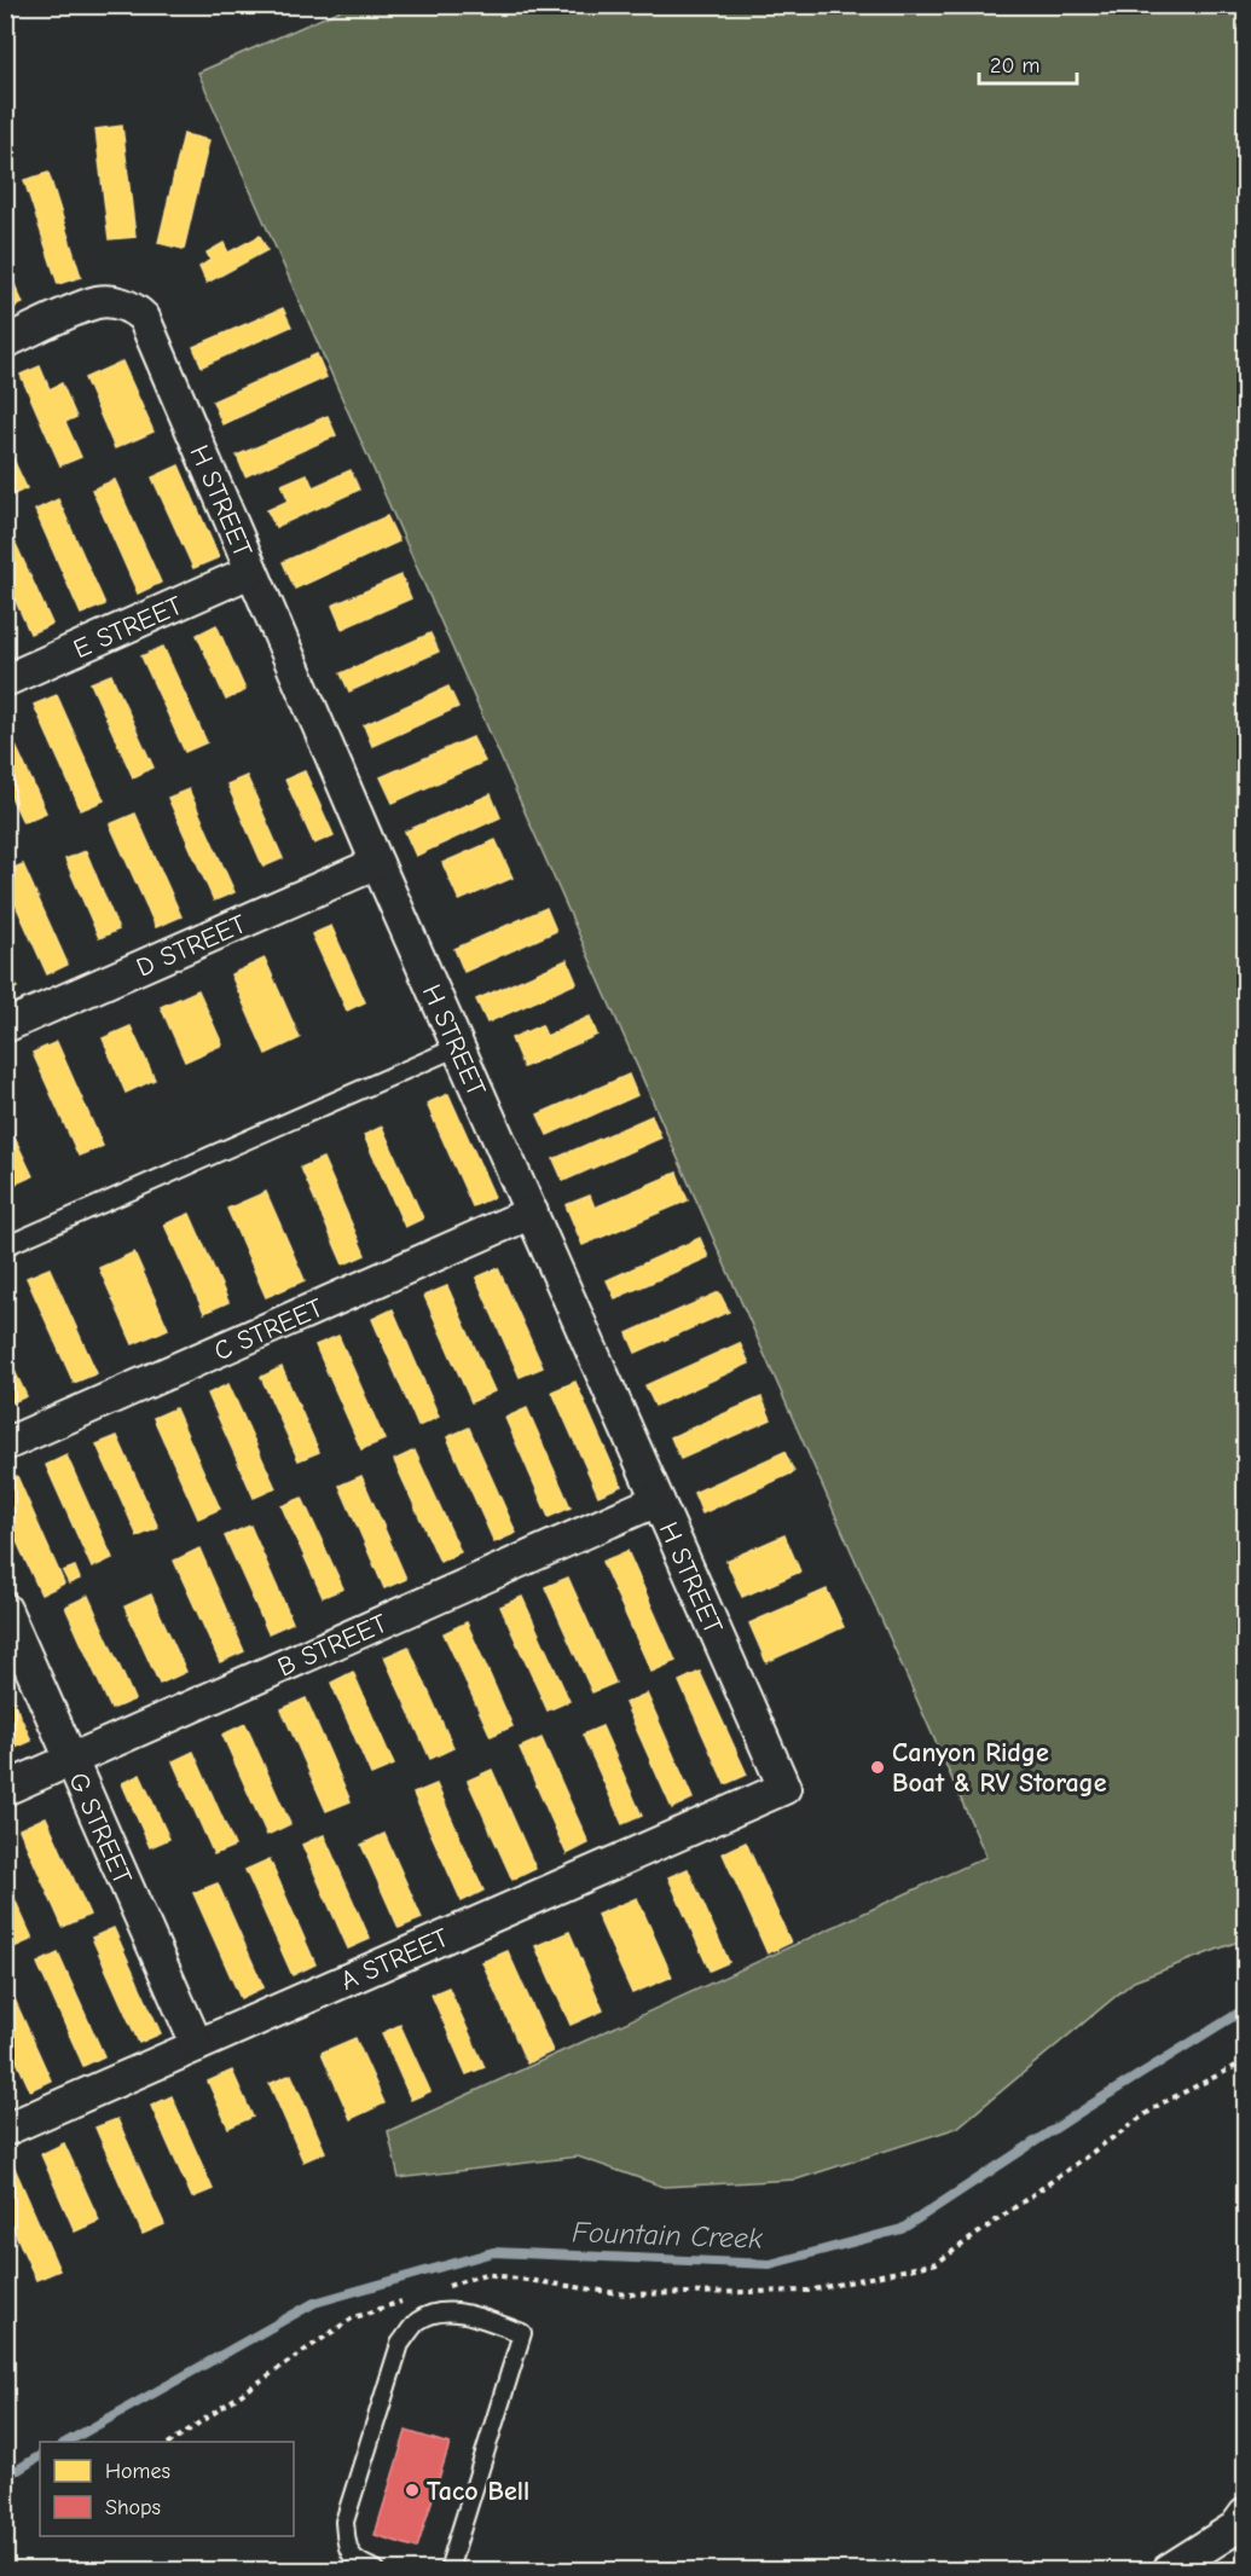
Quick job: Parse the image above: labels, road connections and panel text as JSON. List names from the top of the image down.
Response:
{
  "streets": {
    "street": [
      "H STREET",
      "E STREET",
      "D STREET",
      "C STREET",
      "B STREET",
      "G STREET",
      "A STREET"
    ]
  },
  "crossings": [
    ["H STREET", "E STREET"],
    ["H STREET", "D STREET"],
    ["H STREET", "C STREET"],
    ["H STREET", "B STREET"],
    ["H STREET", "A STREET"],
    ["B STREET", "G STREET"],
    ["G STREET", "A STREET"]
  ],
  "water": ["Fountain Creek"],
  "places": ["Canyon Ridge Boat & RV Storage", "Taco Bell"],
  "legend": ["Homes", "Shops"],
  "scale_bar": "20 m"
}
